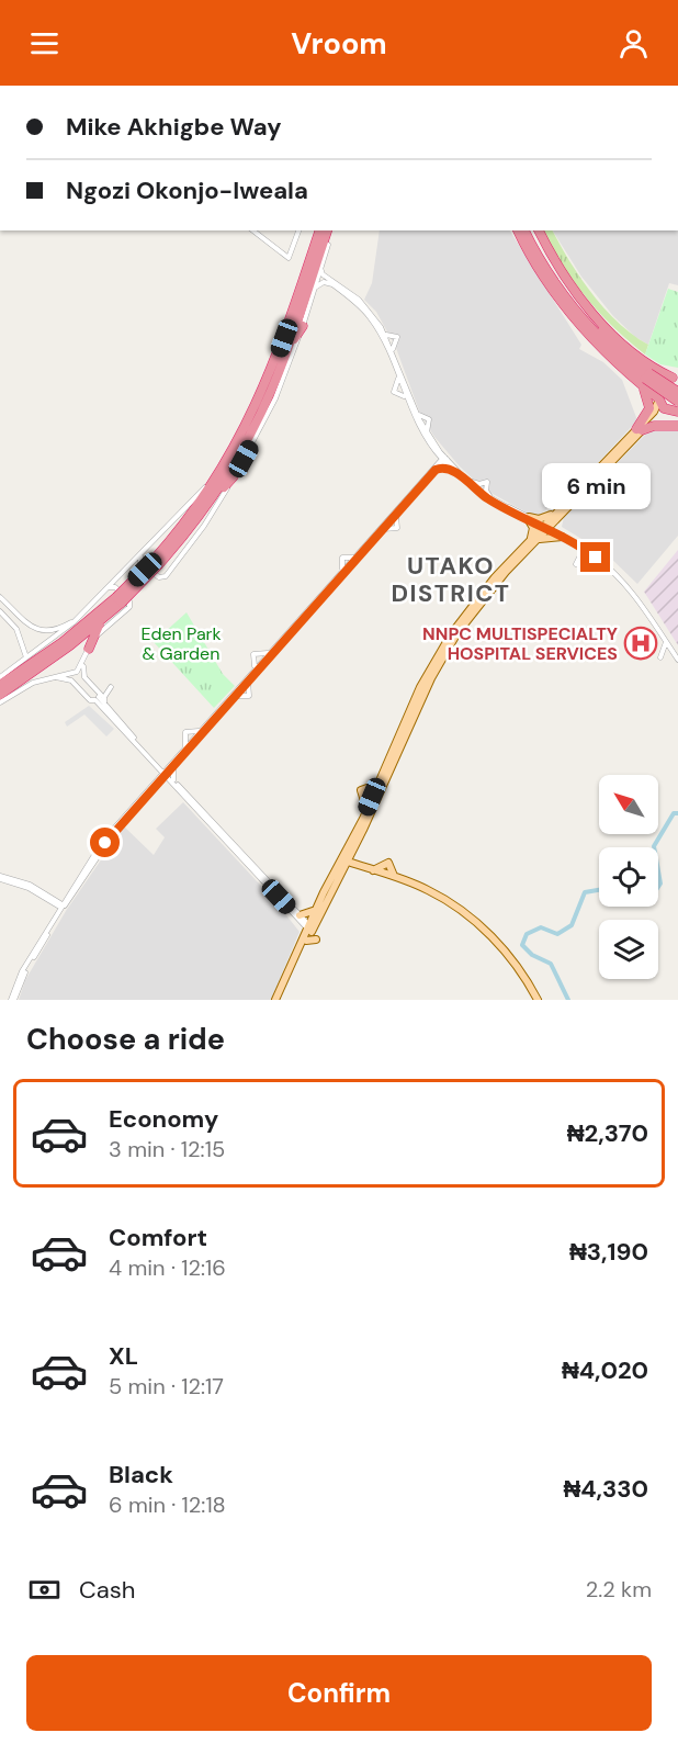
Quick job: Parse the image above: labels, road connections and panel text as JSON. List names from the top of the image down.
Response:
{
  "districts": ["UTAKO DISTRICT"],
  "parks": ["Eden Park & Garden"],
  "places": {
    "hospital": ["NNPC MULTISPECIALTY HOSPITAL SERVICES"]
  },
  "north": "top left",
  "page": {
    "header": "Vroom",
    "banner": ["Mike Akhigbe Way", "Ngozi Okonjo-Iweala"],
    "bubble": "6 min",
    "heading": "Choose a ride",
    "list": [
      {
        "name": "Economy",
        "note": "3 min · 12:15",
        "value": "₦2,370"
      },
      {
        "name": "Comfort",
        "note": "4 min · 12:16",
        "value": "₦3,190"
      },
      {
        "name": "XL",
        "note": "5 min · 12:17",
        "value": "₦4,020"
      },
      {
        "name": "Black",
        "note": "6 min · 12:18",
        "value": "₦4,330"
      }
    ],
    "pay": ["Cash", "2.2 km"],
    "buttons": "Confirm"
  }
}
